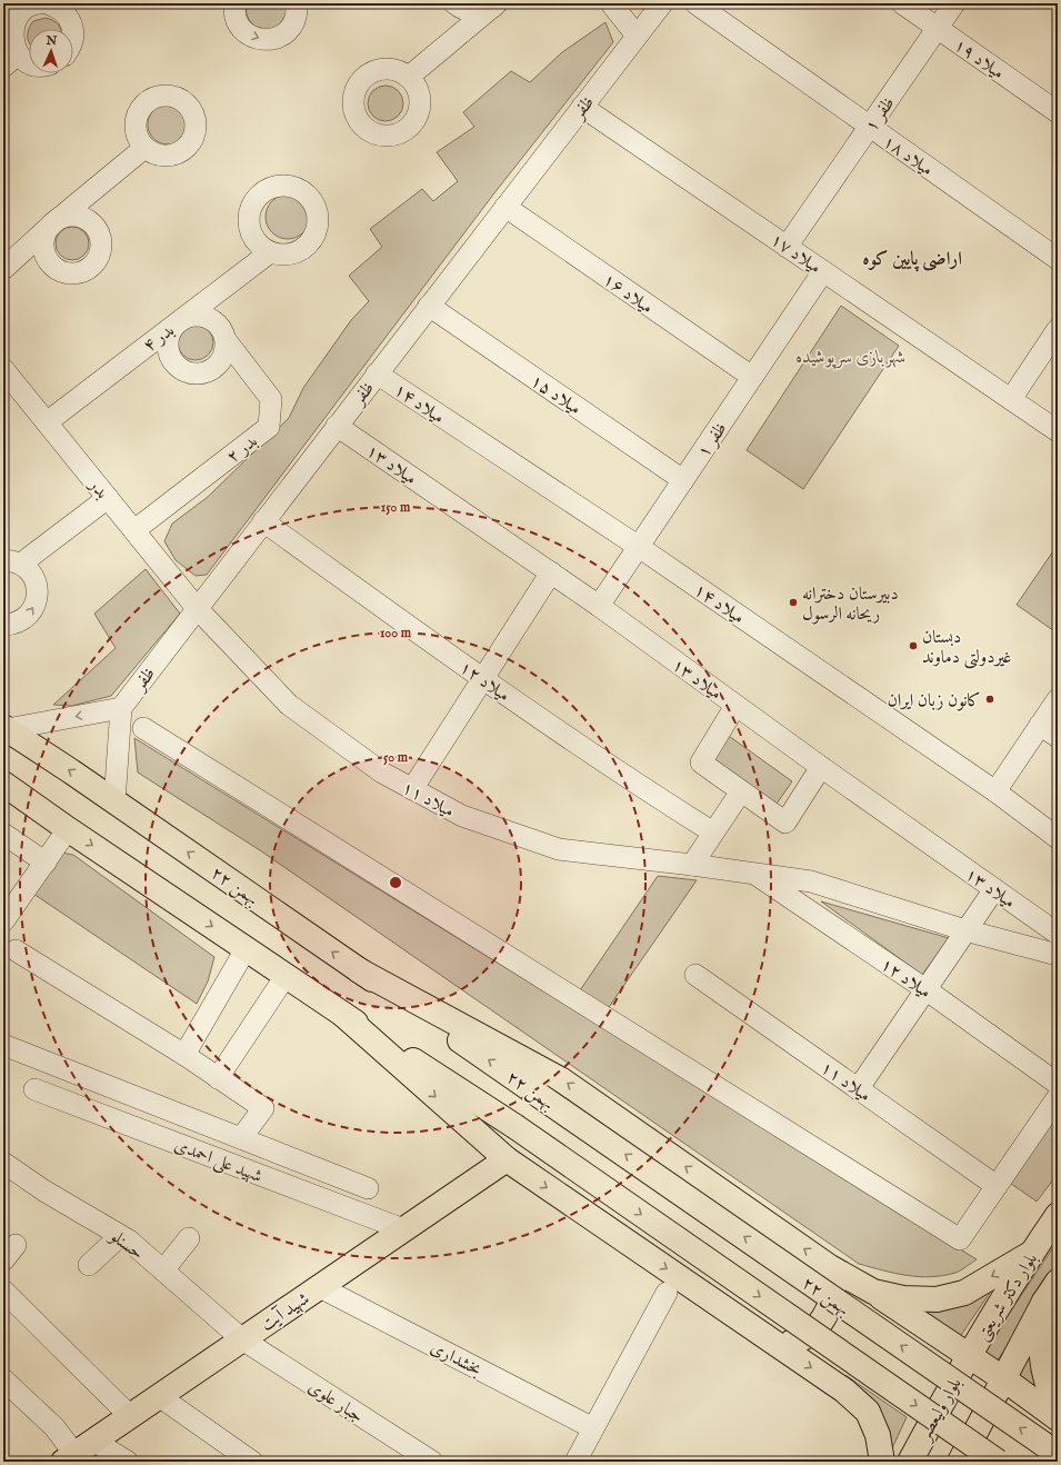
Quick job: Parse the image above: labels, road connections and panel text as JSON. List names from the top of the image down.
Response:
{
  "streets": {
    "main road": [
      "۲۲ بهمن",
      "بلوار دکتر شریعتی",
      "شهید آیت",
      "بلوار ولیعصر"
    ],
    "street": [
      "میلاد ۱۹",
      "ظفر",
      "ظفر ۱",
      "میلاد ۱۸",
      "میلاد ۱۷",
      "میلاد ۱۶",
      "بدر ۴",
      "میلاد ۱۵",
      "میلاد ۱۴",
      "بدر ۲",
      "میلاد ۱۳",
      "بدر",
      "میلاد ۱۲",
      "میلاد ۱۱",
      "شهید علی احمدی",
      "حسنلو",
      "بخشداری",
      "جبار علوی"
    ]
  },
  "crossings": [
    ["میلاد ۱۹", "ظفر ۱"],
    ["ظفر", "میلاد ۱۷"],
    ["ظفر", "میلاد ۱۶"],
    ["ظفر", "میلاد ۱۵"],
    ["ظفر", "میلاد ۱۴"],
    ["ظفر", "میلاد ۱۳"],
    ["ظفر", "بدر"],
    ["ظفر", "میلاد ۱۲"],
    ["ظفر", "میلاد ۱۱"],
    ["ظفر", "۲۲ بهمن"],
    ["ظفر ۱", "میلاد ۱۸"],
    ["ظفر ۱", "میلاد ۱۷"],
    ["ظفر ۱", "میلاد ۱۶"],
    ["ظفر ۱", "میلاد ۱۵"],
    ["ظفر ۱", "میلاد ۱۴"],
    ["ظفر ۱", "میلاد ۱۳"],
    ["بدر ۴", "بدر ۲"],
    ["بدر ۴", "بدر"],
    ["بدر ۲", "بدر"],
    ["بدر", "میلاد ۱۱"],
    ["میلاد ۱۲", "میلاد ۱۱"],
    ["شهید علی احمدی", "شهید آیت"],
    ["حسنلو", "شهید آیت"],
    ["حسنلو", "جبار علوی"],
    ["بلوار دکتر شریعتی", "بلوار ولیعصر"],
    ["شهید آیت", "بخشداری"],
    ["شهید آیت", "جبار علوی"]
  ],
  "districts": ["اراضی پایین کوه"],
  "parks": ["شهربازی سرپوشیده"],
  "places": ["دبیرستان دخترانه ریحانه الرسول", "دبستان غیردولتی دماوند", "کانون زبان ایران"],
  "north": "top",
  "rings": ["150 m", "100 m", "50 m"]
}
